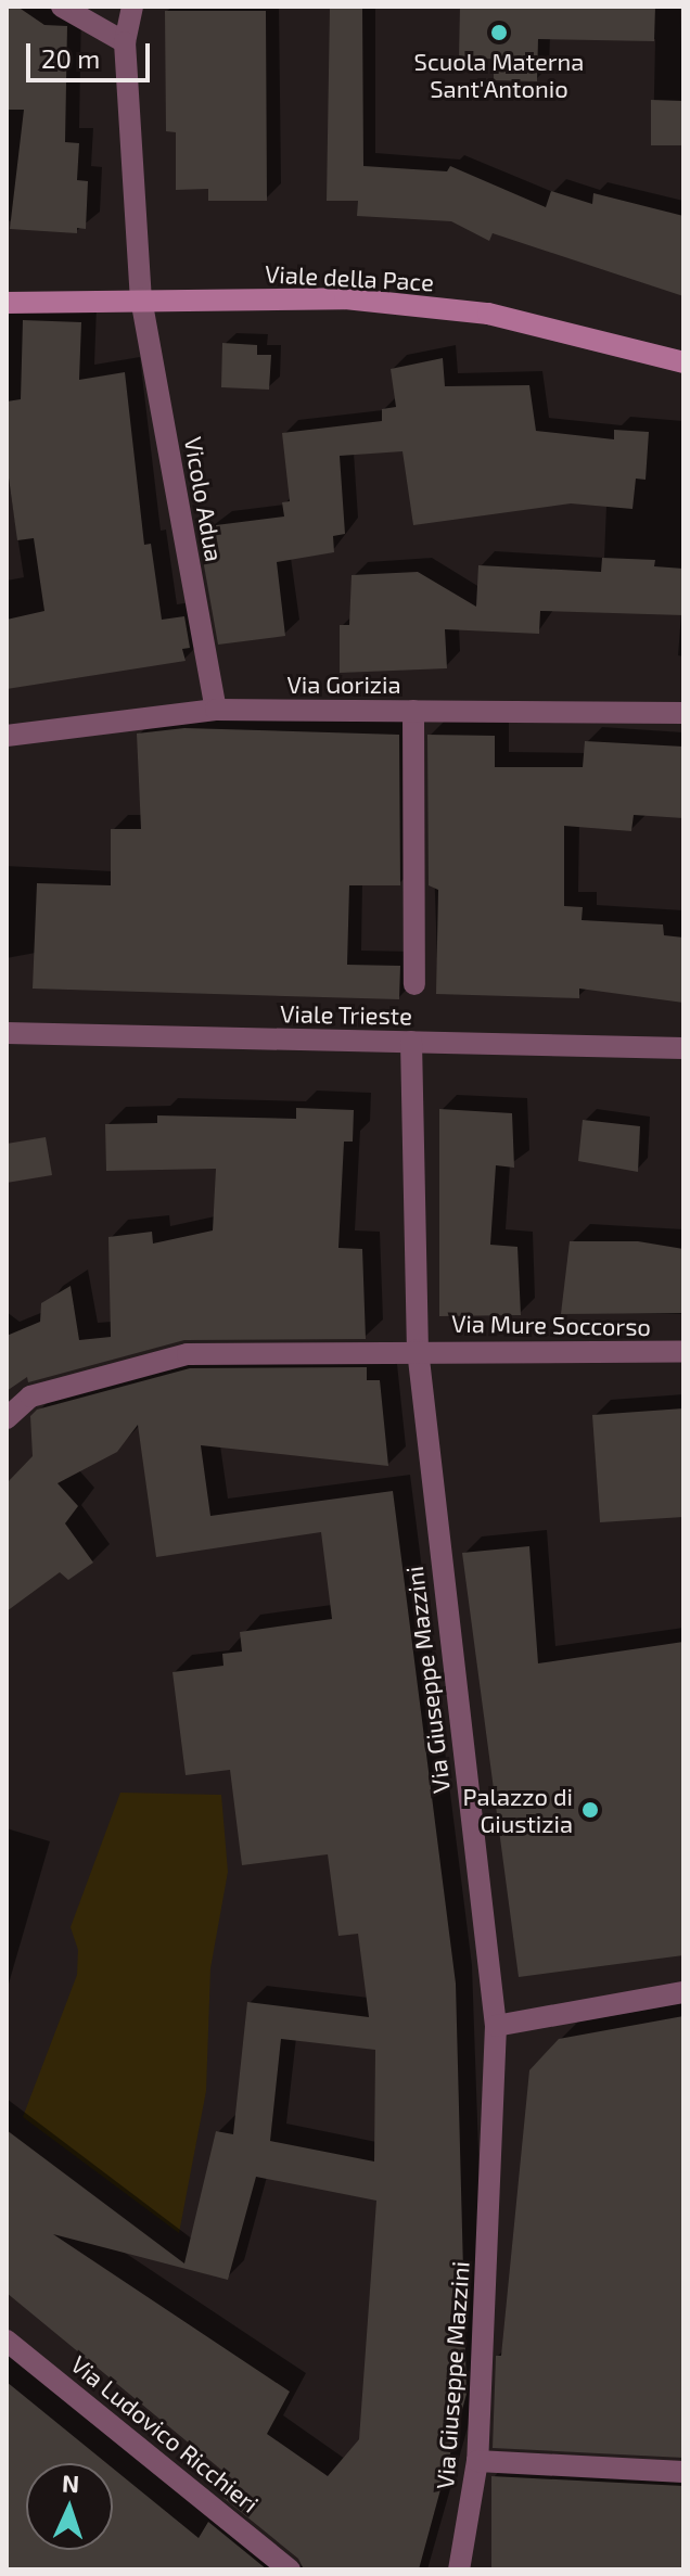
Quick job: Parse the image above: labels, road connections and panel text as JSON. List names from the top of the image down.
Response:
{
  "streets": {
    "street": [
      "Viale della Pace",
      "Vicolo Adua",
      "Via Gorizia",
      "Viale Trieste",
      "Via Mure Soccorso",
      "Via Giuseppe Mazzini",
      "Via Ludovico Ricchieri"
    ]
  },
  "crossings": [
    ["Viale della Pace", "Vicolo Adua"],
    ["Vicolo Adua", "Via Gorizia"],
    ["Viale Trieste", "Via Giuseppe Mazzini"],
    ["Via Mure Soccorso", "Via Giuseppe Mazzini"]
  ],
  "places": ["Scuola Materna Sant'Antonio", "Palazzo di Giustizia"],
  "scale_bar": "20 m",
  "north": "top"
}
